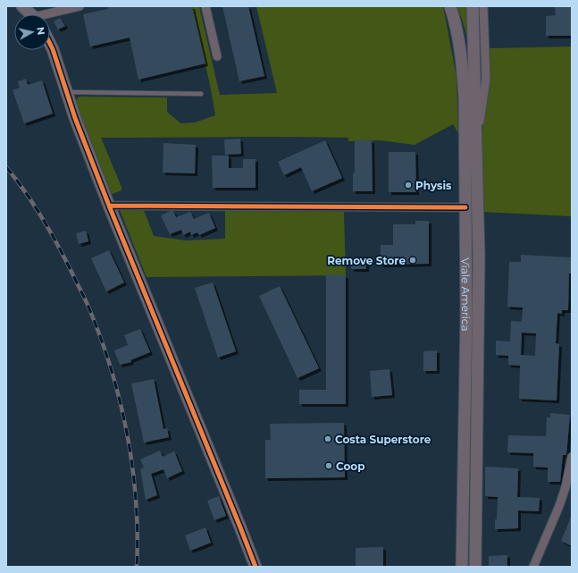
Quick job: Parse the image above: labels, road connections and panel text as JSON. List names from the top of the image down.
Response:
{
  "streets": {
    "main road": ["Viale America"]
  },
  "places": [
    "Physis",
    "Remove Store",
    "Costa Superstore",
    "Coop"
  ],
  "north": "right"
}
